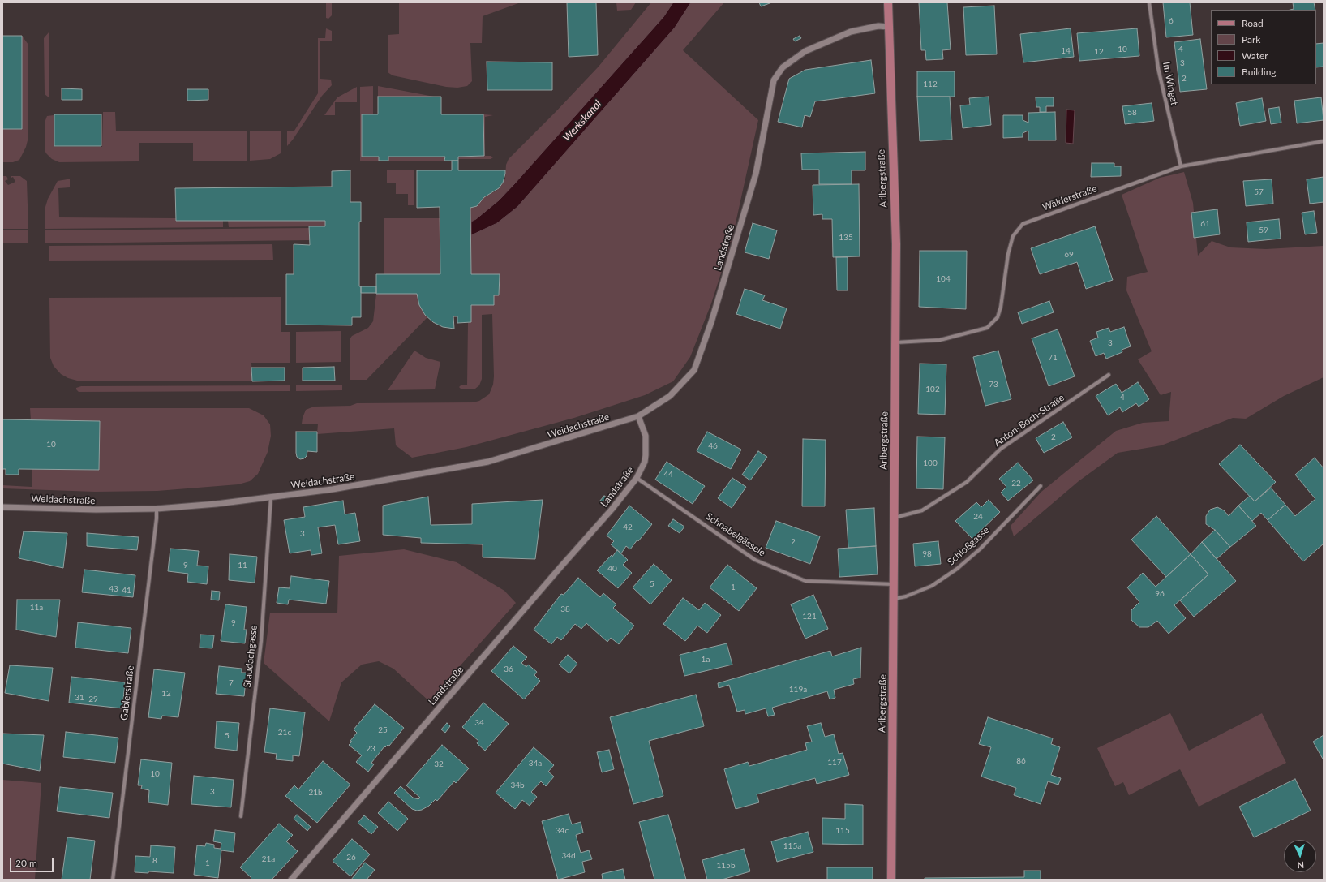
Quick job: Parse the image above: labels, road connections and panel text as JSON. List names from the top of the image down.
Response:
{
  "streets": {
    "main road": ["Arlbergstraße"],
    "street": [
      "Im Wingat",
      "Wälderstraße",
      "Landstraße",
      "Anton-Boch-Straße",
      "Weidachstraße",
      "Schnabelgässele",
      "Schloßgasse",
      "Staudachgasse",
      "Gablerstraße"
    ]
  },
  "crossings": [
    ["Im Wingat", "Wälderstraße"],
    ["Arlbergstraße", "Wälderstraße"],
    ["Arlbergstraße", "Landstraße"],
    ["Arlbergstraße", "Anton-Boch-Straße"],
    ["Arlbergstraße", "Schnabelgässele"],
    ["Arlbergstraße", "Schloßgasse"],
    ["Landstraße", "Weidachstraße"],
    ["Landstraße", "Schnabelgässele"],
    ["Weidachstraße", "Staudachgasse"],
    ["Weidachstraße", "Gablerstraße"]
  ],
  "water": ["Werkskanal"],
  "house_numbers": [
    "6",
    "10",
    "4",
    "14",
    "12",
    "3",
    "2",
    "112",
    "58",
    "57",
    "61",
    "59",
    "135",
    "69",
    "104",
    "3",
    "71",
    "73",
    "102",
    "4",
    "2",
    "10",
    "46",
    "100",
    "44",
    "22",
    "24",
    "42",
    "3",
    "2",
    "98",
    "9",
    "11",
    "40",
    "5",
    "1",
    "43",
    "41",
    "96",
    "11a",
    "38",
    "121",
    "9",
    "1a",
    "36",
    "7",
    "119a",
    "12",
    "31",
    "29",
    "34",
    "25",
    "21c",
    "5",
    "23",
    "86",
    "117",
    "34a",
    "32",
    "10",
    "34b",
    "3",
    "21b",
    "34c",
    "115",
    "115a",
    "34d",
    "26",
    "21a",
    "8",
    "1",
    "115b"
  ],
  "legend": [
    "Road",
    "Park",
    "Water",
    "Building"
  ],
  "scale_bar": "20 m",
  "north": "bottom"
}
